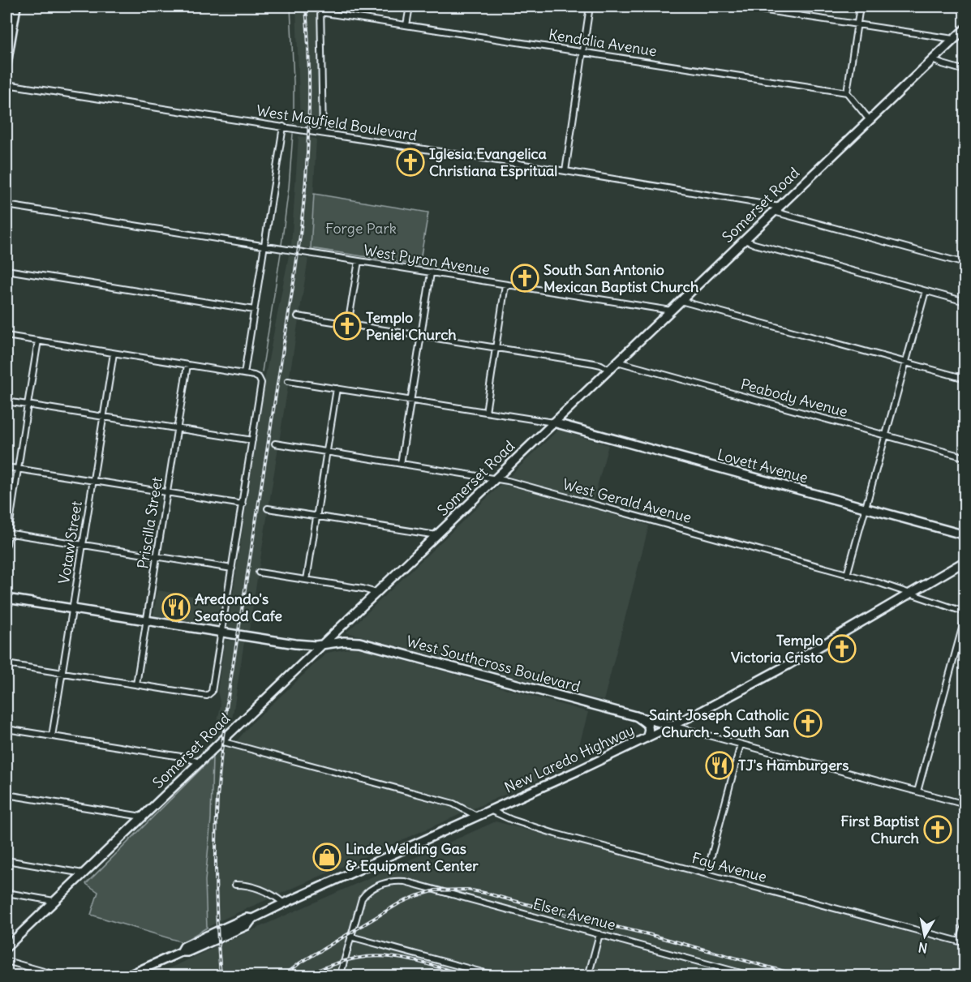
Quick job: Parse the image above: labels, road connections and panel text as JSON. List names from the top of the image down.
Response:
{
  "streets": {
    "main road": [
      "Somerset Road",
      "Lovett Avenue",
      "West Southcross Boulevard",
      "New Laredo Highway"
    ],
    "street": [
      "Kendalia Avenue",
      "West Mayfield Boulevard",
      "West Pyron Avenue",
      "Peabody Avenue",
      "West Gerald Avenue",
      "Priscilla Street",
      "Votaw Street",
      "Fay Avenue",
      "Elser Avenue"
    ]
  },
  "crossings": [
    ["West Mayfield Boulevard", "Somerset Road"],
    ["Somerset Road", "West Pyron Avenue"],
    ["Somerset Road", "Peabody Avenue"],
    ["Somerset Road", "Lovett Avenue"],
    ["Somerset Road", "West Gerald Avenue"],
    ["Somerset Road", "West Southcross Boulevard"],
    ["West Gerald Avenue", "New Laredo Highway"],
    ["Priscilla Street", "West Southcross Boulevard"],
    ["Votaw Street", "West Southcross Boulevard"],
    ["West Southcross Boulevard", "New Laredo Highway"],
    ["New Laredo Highway", "Fay Avenue"]
  ],
  "parks": ["Forge Park"],
  "places": {
    "church": [
      "Iglesia Evangelica Christiana Espritual",
      "South San Antonio Mexican Baptist Church",
      "Templo Peniel Church",
      "Templo Victoria Cristo",
      "Saint Joseph Catholic Church - South San",
      "First Baptist Church"
    ],
    "restaurant": ["Aredondo's Seafood Cafe", "TJ's Hamburgers"],
    "shop": ["Linde Welding Gas & Equipment Center"]
  },
  "north": "bottom"
}
